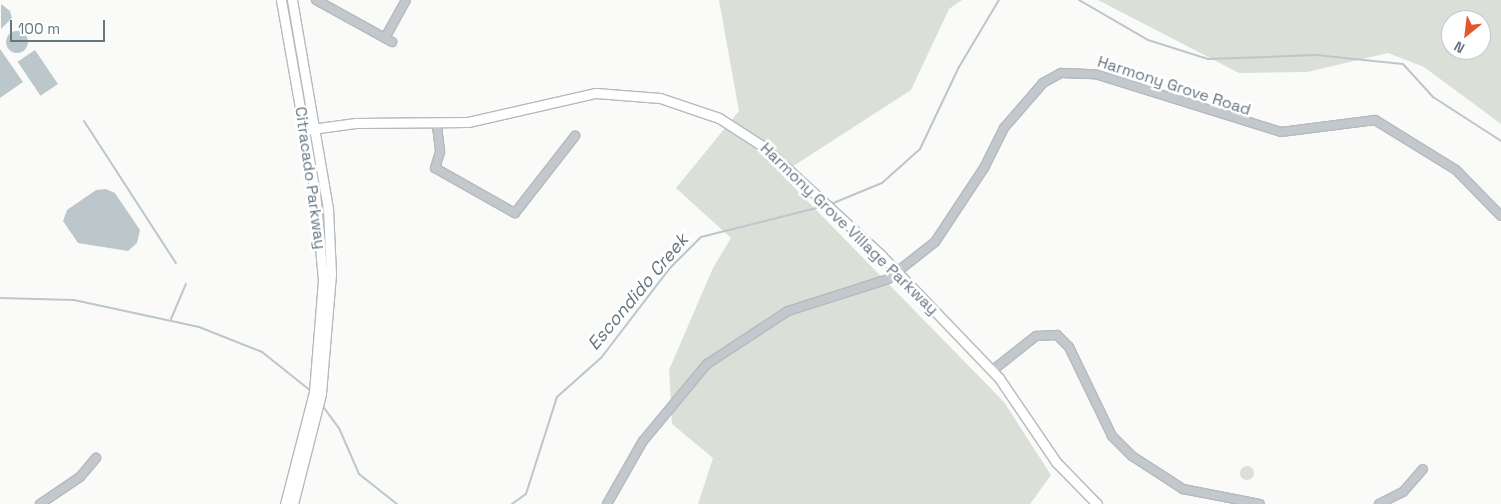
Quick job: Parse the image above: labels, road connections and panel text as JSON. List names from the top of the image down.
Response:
{
  "streets": {
    "main road": ["Citracado Parkway", "Harmony Grove Village Parkway"],
    "street": ["Harmony Grove Road"]
  },
  "crossings": [
    ["Harmony Grove Road", "Harmony Grove Village Parkway"],
    ["Citracado Parkway", "Harmony Grove Village Parkway"]
  ],
  "water": ["Escondido Creek"],
  "scale_bar": "100 m",
  "north": "bottom left"
}
